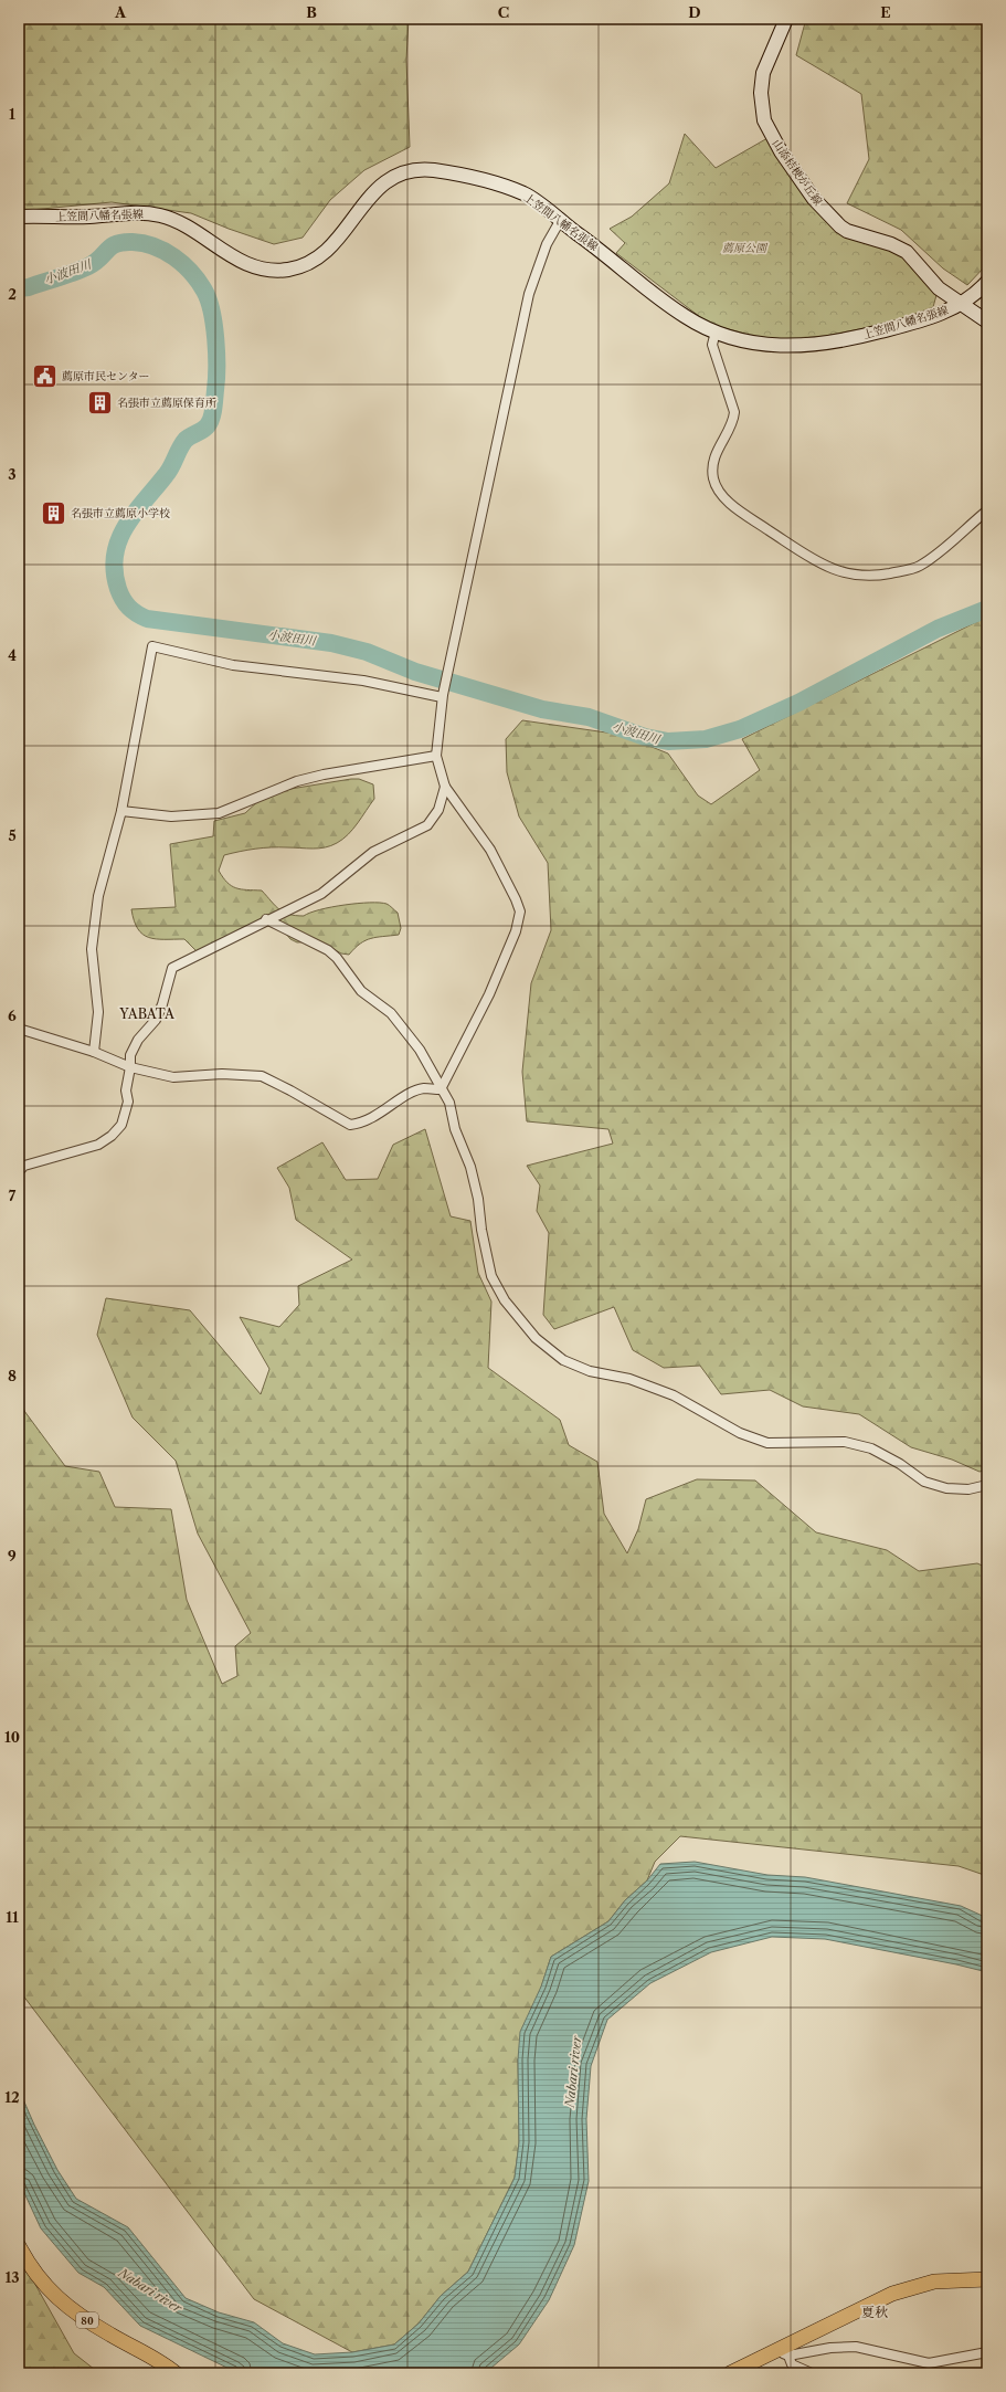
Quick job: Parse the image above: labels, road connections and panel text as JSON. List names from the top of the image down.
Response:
{
  "streets": {
    "main road": ["山添桔梗が丘線", "上笠間八幡名張線", "80"]
  },
  "crossings": [
    ["山添桔梗が丘線", "上笠間八幡名張線"]
  ],
  "districts": ["YABATA", "夏秋"],
  "water": ["小波田川", "Nabari river"],
  "parks": ["薦原公園"],
  "places": {
    "public building": ["薦原市民センター"],
    "building": ["名張市立薦原保育所", "名張市立薦原小学校"]
  },
  "grid": {
    "columns": [
      "A",
      "B",
      "C",
      "D",
      "E"
    ],
    "rows": [
      "1",
      "2",
      "3",
      "4",
      "5",
      "6",
      "7",
      "8",
      "9",
      "10",
      "11",
      "12",
      "13"
    ]
  }
}
